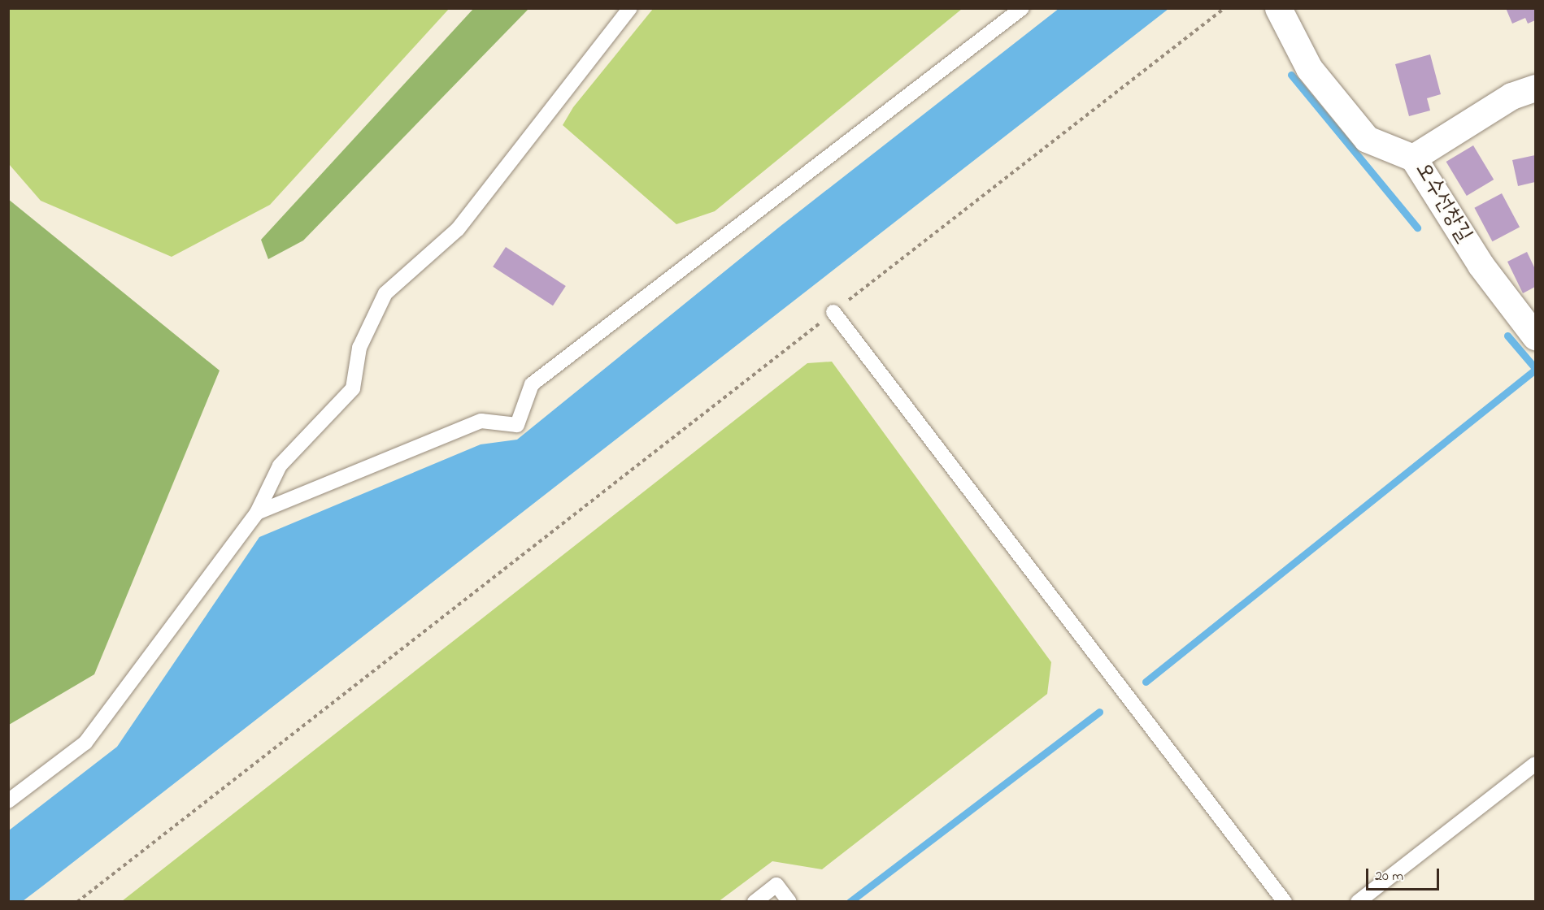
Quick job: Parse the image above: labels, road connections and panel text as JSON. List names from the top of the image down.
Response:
{
  "streets": {
    "street": ["오수선창길"]
  },
  "scale_bar": "20 m"
}
